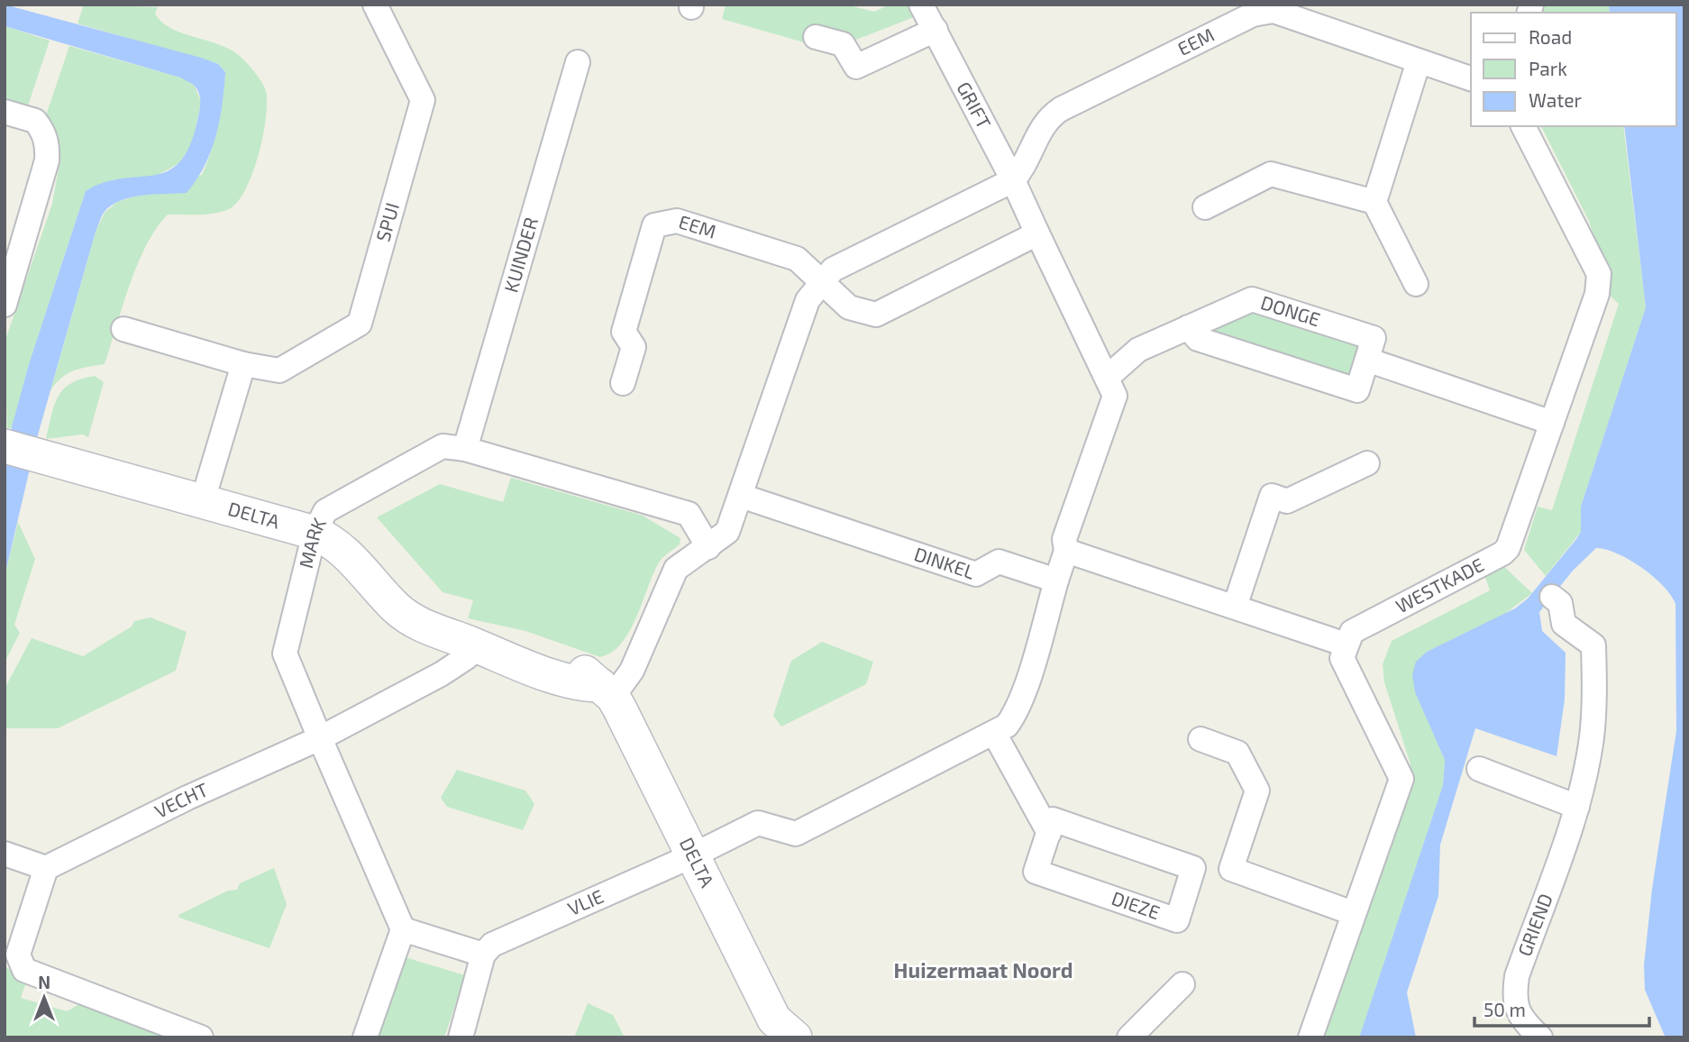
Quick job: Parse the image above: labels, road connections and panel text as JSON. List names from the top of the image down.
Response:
{
  "streets": {
    "street": [
      "EEM",
      "GRIFT",
      "SPUI",
      "KUINDER",
      "DONGE",
      "DELTA",
      "MARK",
      "DINKEL",
      "WESTKADE",
      "VECHT",
      "VLIE",
      "DIEZE",
      "GRIEND"
    ]
  },
  "crossings": [
    ["EEM", "GRIFT"],
    ["EEM", "DINKEL"],
    ["KUINDER", "MARK"],
    ["DELTA", "MARK"],
    ["DELTA", "VLIE"],
    ["MARK", "VECHT"]
  ],
  "districts": ["Huizermaat Noord"],
  "legend": ["Road", "Park", "Water"],
  "scale_bar": "50 m",
  "north": "top"
}
